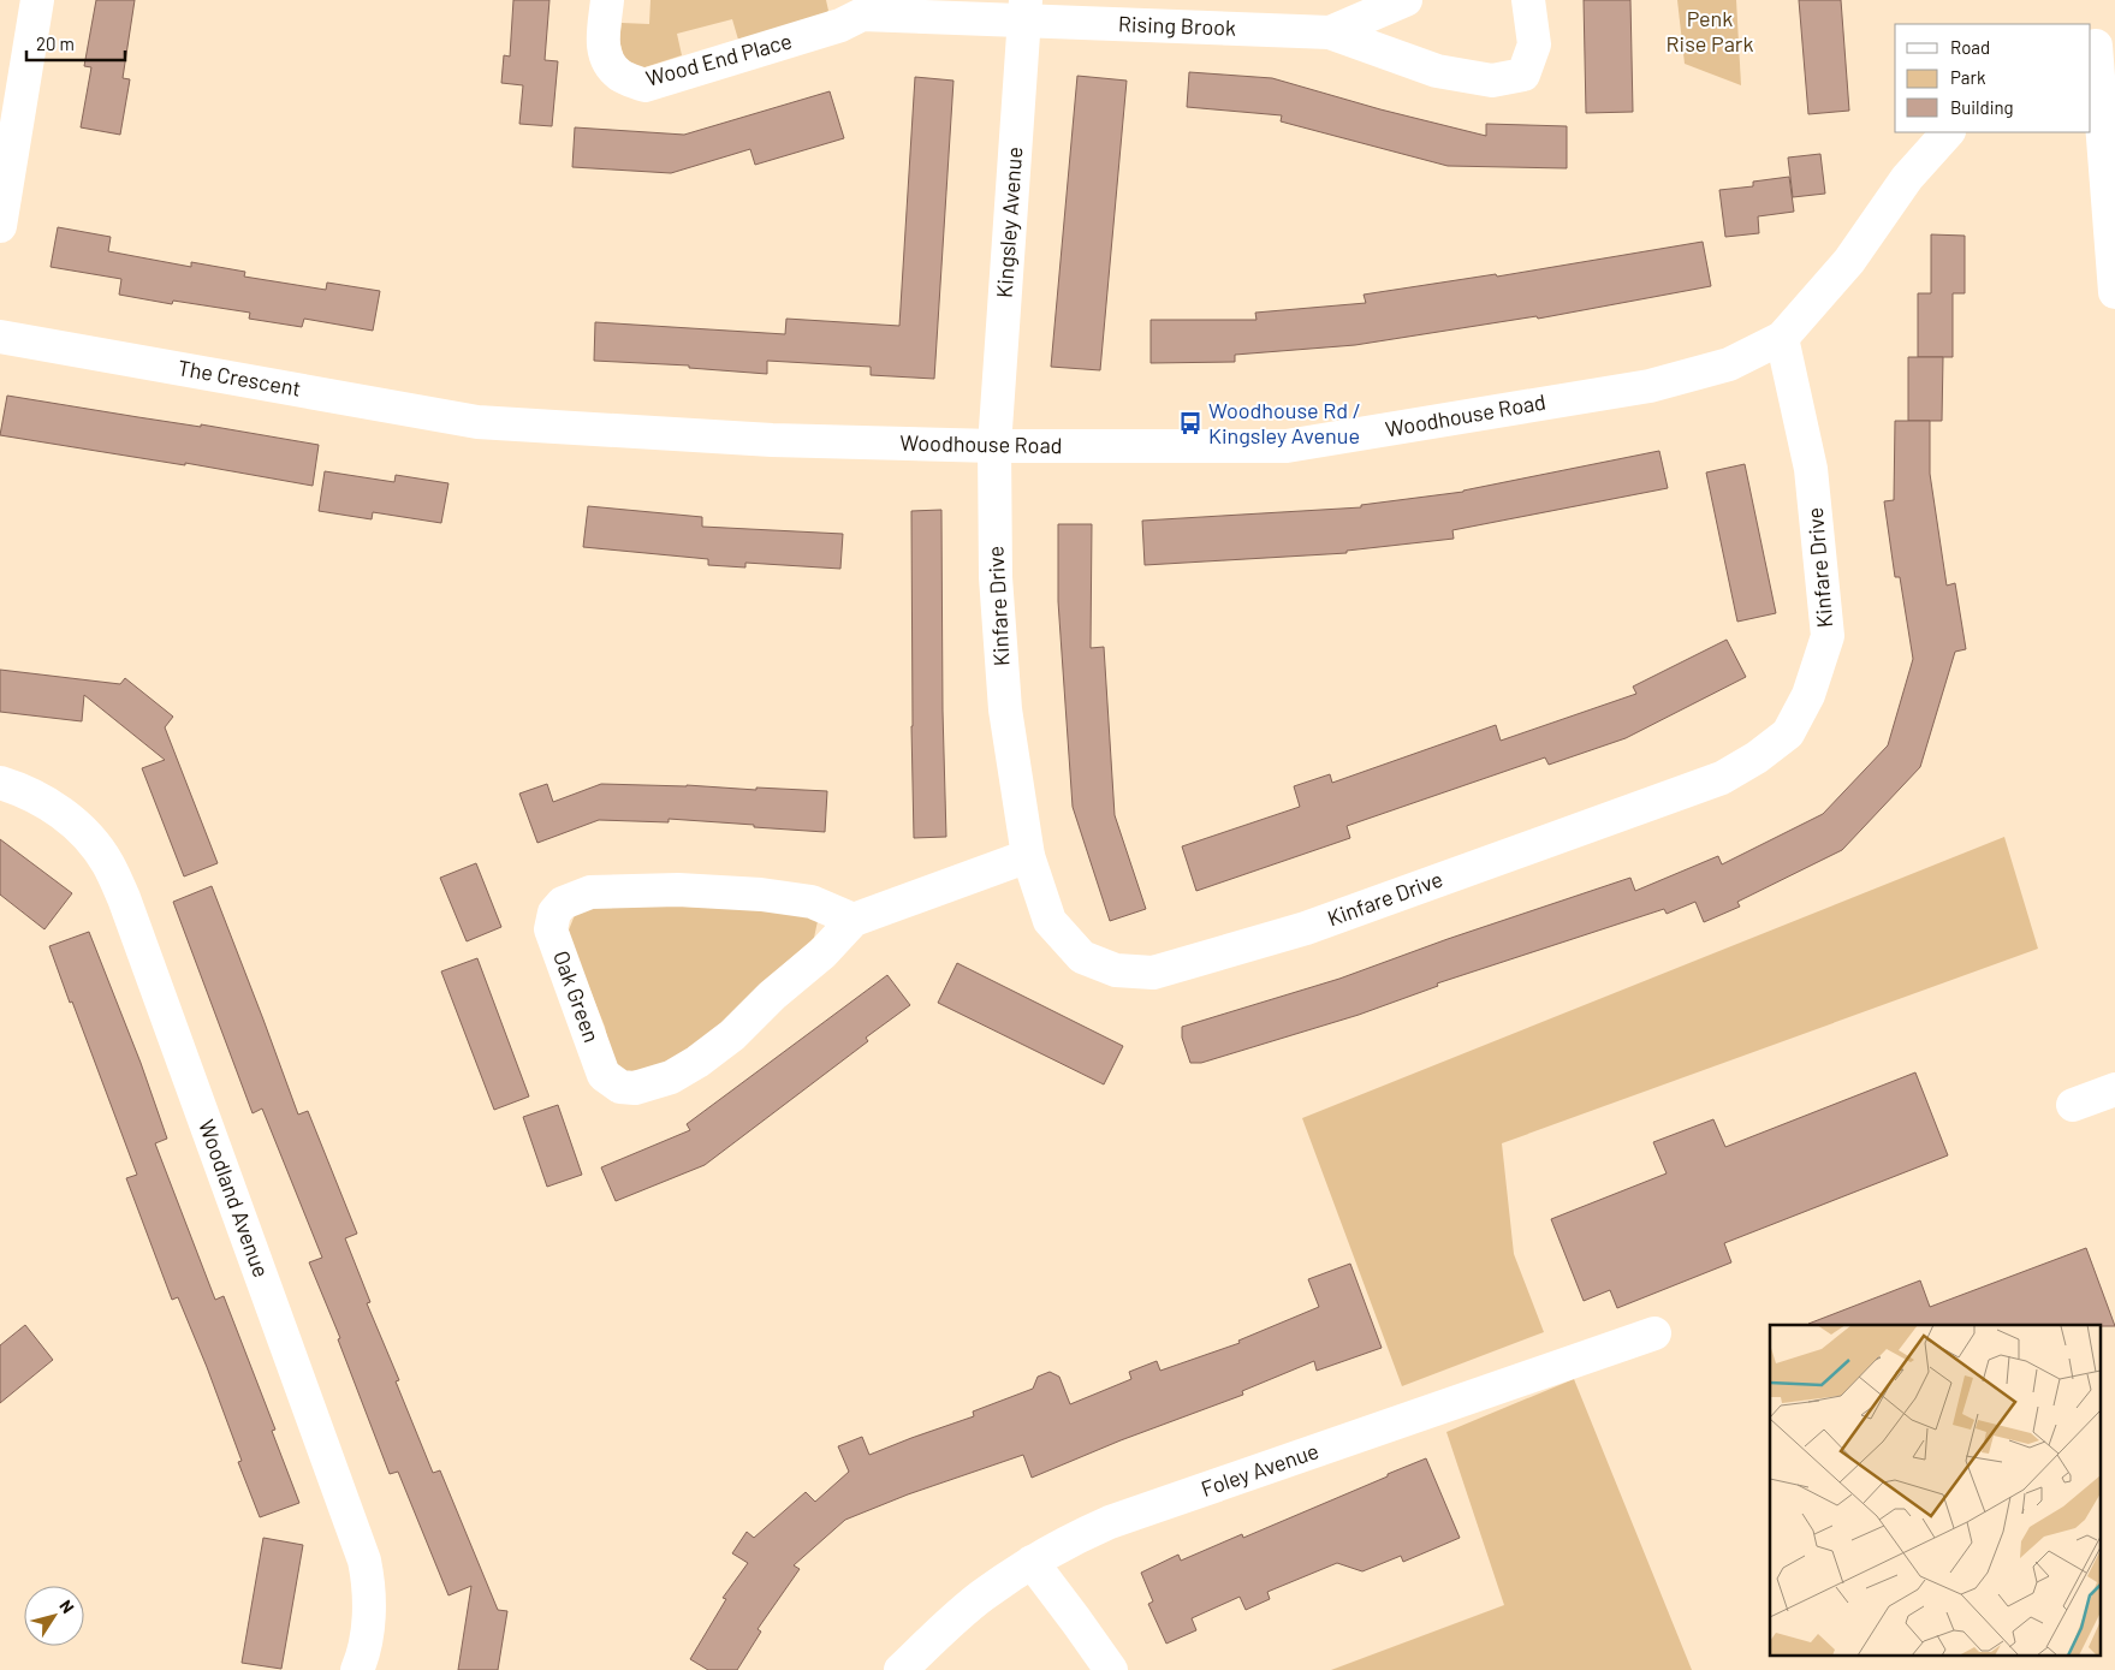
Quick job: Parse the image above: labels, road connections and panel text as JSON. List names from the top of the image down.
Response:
{
  "streets": {
    "street": [
      "Rising Brook",
      "Wood End Place",
      "Kingsley Avenue",
      "The Crescent",
      "Woodhouse Road",
      "Kinfare Drive",
      "Oak Green",
      "Woodland Avenue",
      "Foley Avenue"
    ]
  },
  "crossings": [
    ["Rising Brook", "Wood End Place"],
    ["Rising Brook", "Kingsley Avenue"],
    ["Wood End Place", "Kingsley Avenue"],
    ["Kingsley Avenue", "Woodhouse Road"],
    ["Kingsley Avenue", "Kinfare Drive"],
    ["The Crescent", "Woodhouse Road"],
    ["Woodhouse Road", "Kinfare Drive"],
    ["Kinfare Drive", "Oak Green"]
  ],
  "parks": ["Penk Rise Park"],
  "places": {
    "bus stop": ["Woodhouse Rd / Kingsley Avenue"]
  },
  "legend": ["Road", "Park", "Building"],
  "scale_bar": "20 m",
  "north": "top right"
}
